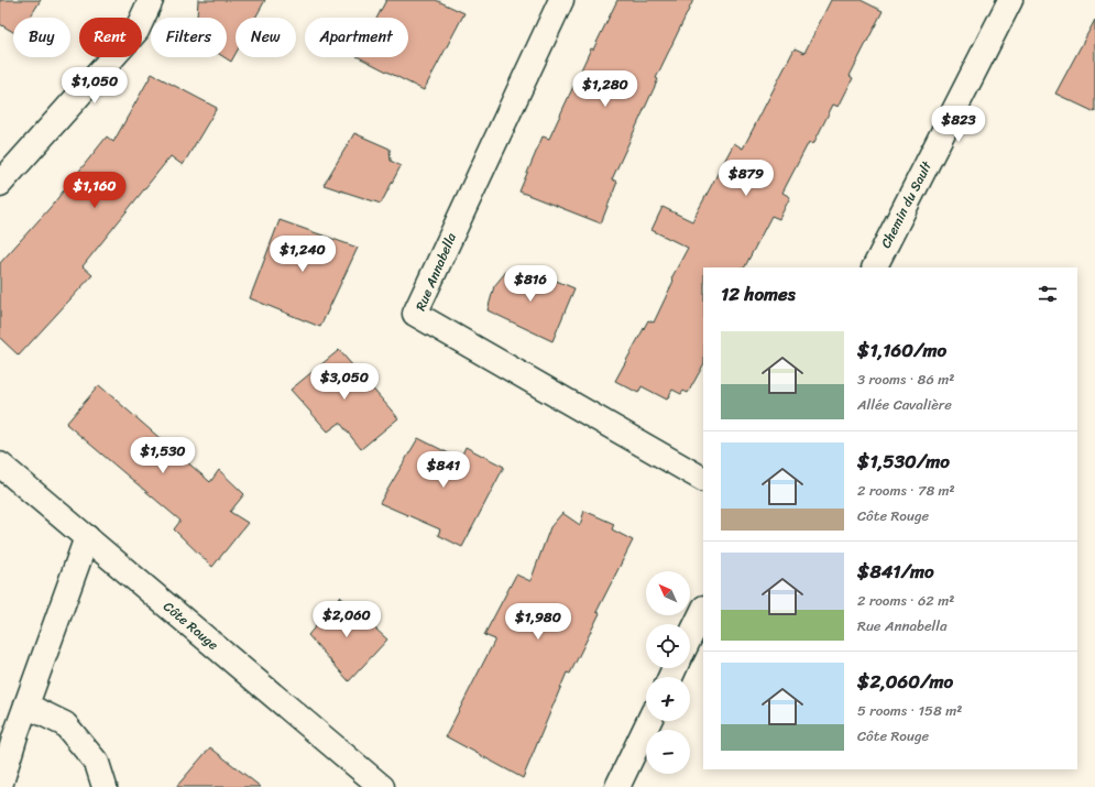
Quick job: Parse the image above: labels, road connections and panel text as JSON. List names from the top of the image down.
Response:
{
  "streets": {
    "street": ["Chemin du Sault", "Rue Annabella", "Côte Rouge"]
  },
  "north": "top left",
  "page": {
    "chip": [
      "Buy",
      "Rent",
      "Filters",
      "New",
      "Apartment"
    ],
    "price": [
      "$1,050",
      "$1,280",
      "$823",
      "$879",
      "$1,160",
      "$1,240",
      "$816",
      "$3,050",
      "$1,530",
      "$841",
      "$2,060",
      "$1,980"
    ],
    "heading": "12 homes",
    "list": [
      {
        "name": "$1,160/mo",
        "note": "3 rooms · 86 m² · Allée Cavalière"
      },
      {
        "name": "$1,530/mo",
        "note": "2 rooms · 78 m² · Côte Rouge"
      },
      {
        "name": "$841/mo",
        "note": "2 rooms · 62 m² · Rue Annabella"
      },
      {
        "name": "$2,060/mo",
        "note": "5 rooms · 158 m² · Côte Rouge"
      }
    ],
    "map_buttons": ["+", "−"]
  }
}
